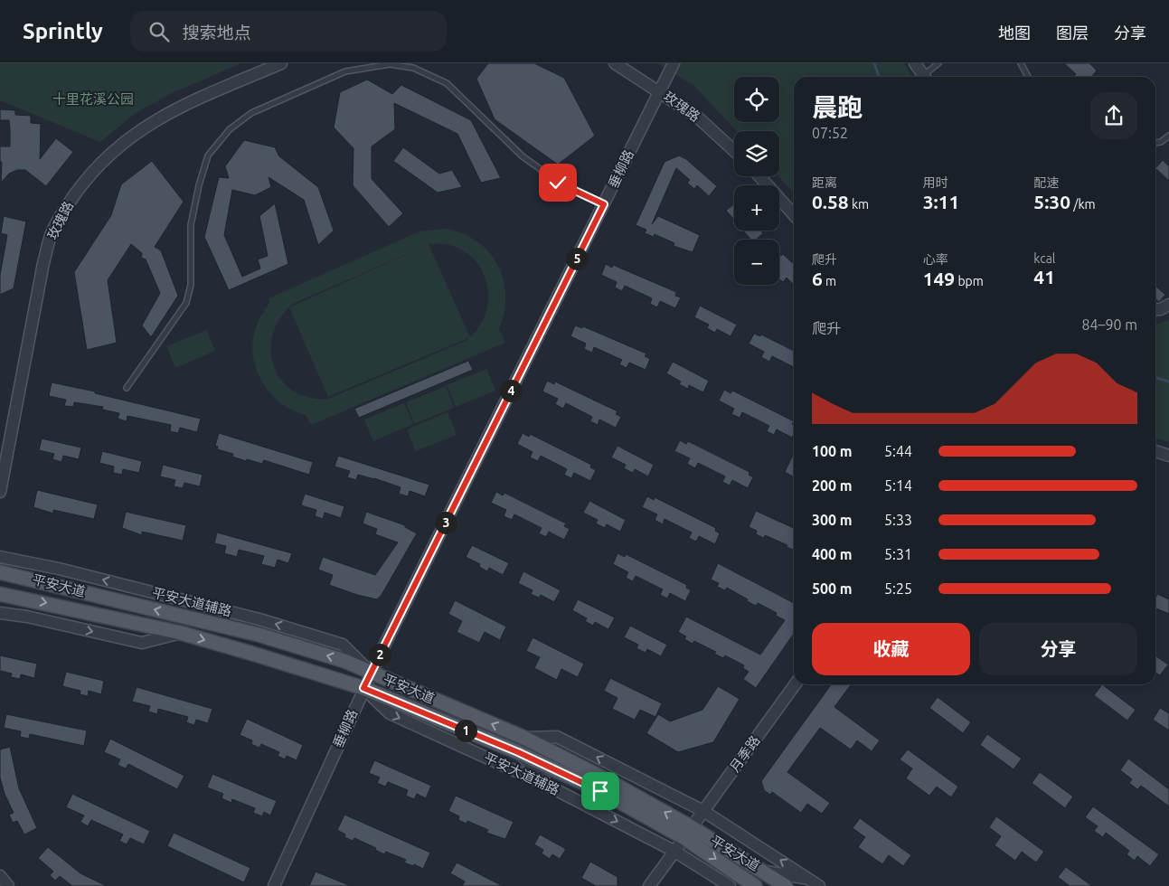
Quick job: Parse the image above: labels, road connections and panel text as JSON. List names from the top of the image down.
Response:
{
  "streets": {
    "main road": ["平安大道"],
    "street": [
      "玫瑰路",
      "垂柳路",
      "平安大道辅路",
      "月季路"
    ]
  },
  "crossings": [
    ["玫瑰路", "垂柳路"],
    ["垂柳路", "平安大道"],
    ["垂柳路", "平安大道辅路"],
    ["平安大道", "平安大道辅路"],
    ["平安大道", "月季路"],
    ["平安大道辅路", "月季路"]
  ],
  "parks": ["十里花溪公园"],
  "page": {
    "header": "Sprintly",
    "search": "搜索地点",
    "nav": ["地图", "图层", "分享"],
    "map_buttons": ["+", "−"],
    "heading": ["晨跑", "07:52"],
    "stats": [
      ["距离", "0.58 km"],
      ["用时", "3:11"],
      ["配速", "5:30 /km"],
      ["爬升", "6 m"],
      ["心率", "149 bpm"],
      ["kcal", "41"]
    ],
    "pins": [
      "5",
      "4",
      "3",
      "2",
      "1"
    ],
    "chart": ["爬升", "84–90 m"],
    "list": [
      {
        "name": "100 m",
        "note": "5:44"
      },
      {
        "name": "200 m",
        "note": "5:14"
      },
      {
        "name": "300 m",
        "note": "5:33"
      },
      {
        "name": "400 m",
        "note": "5:31"
      },
      {
        "name": "500 m",
        "note": "5:25"
      }
    ],
    "buttons": ["收藏", "分享"]
  }
}
